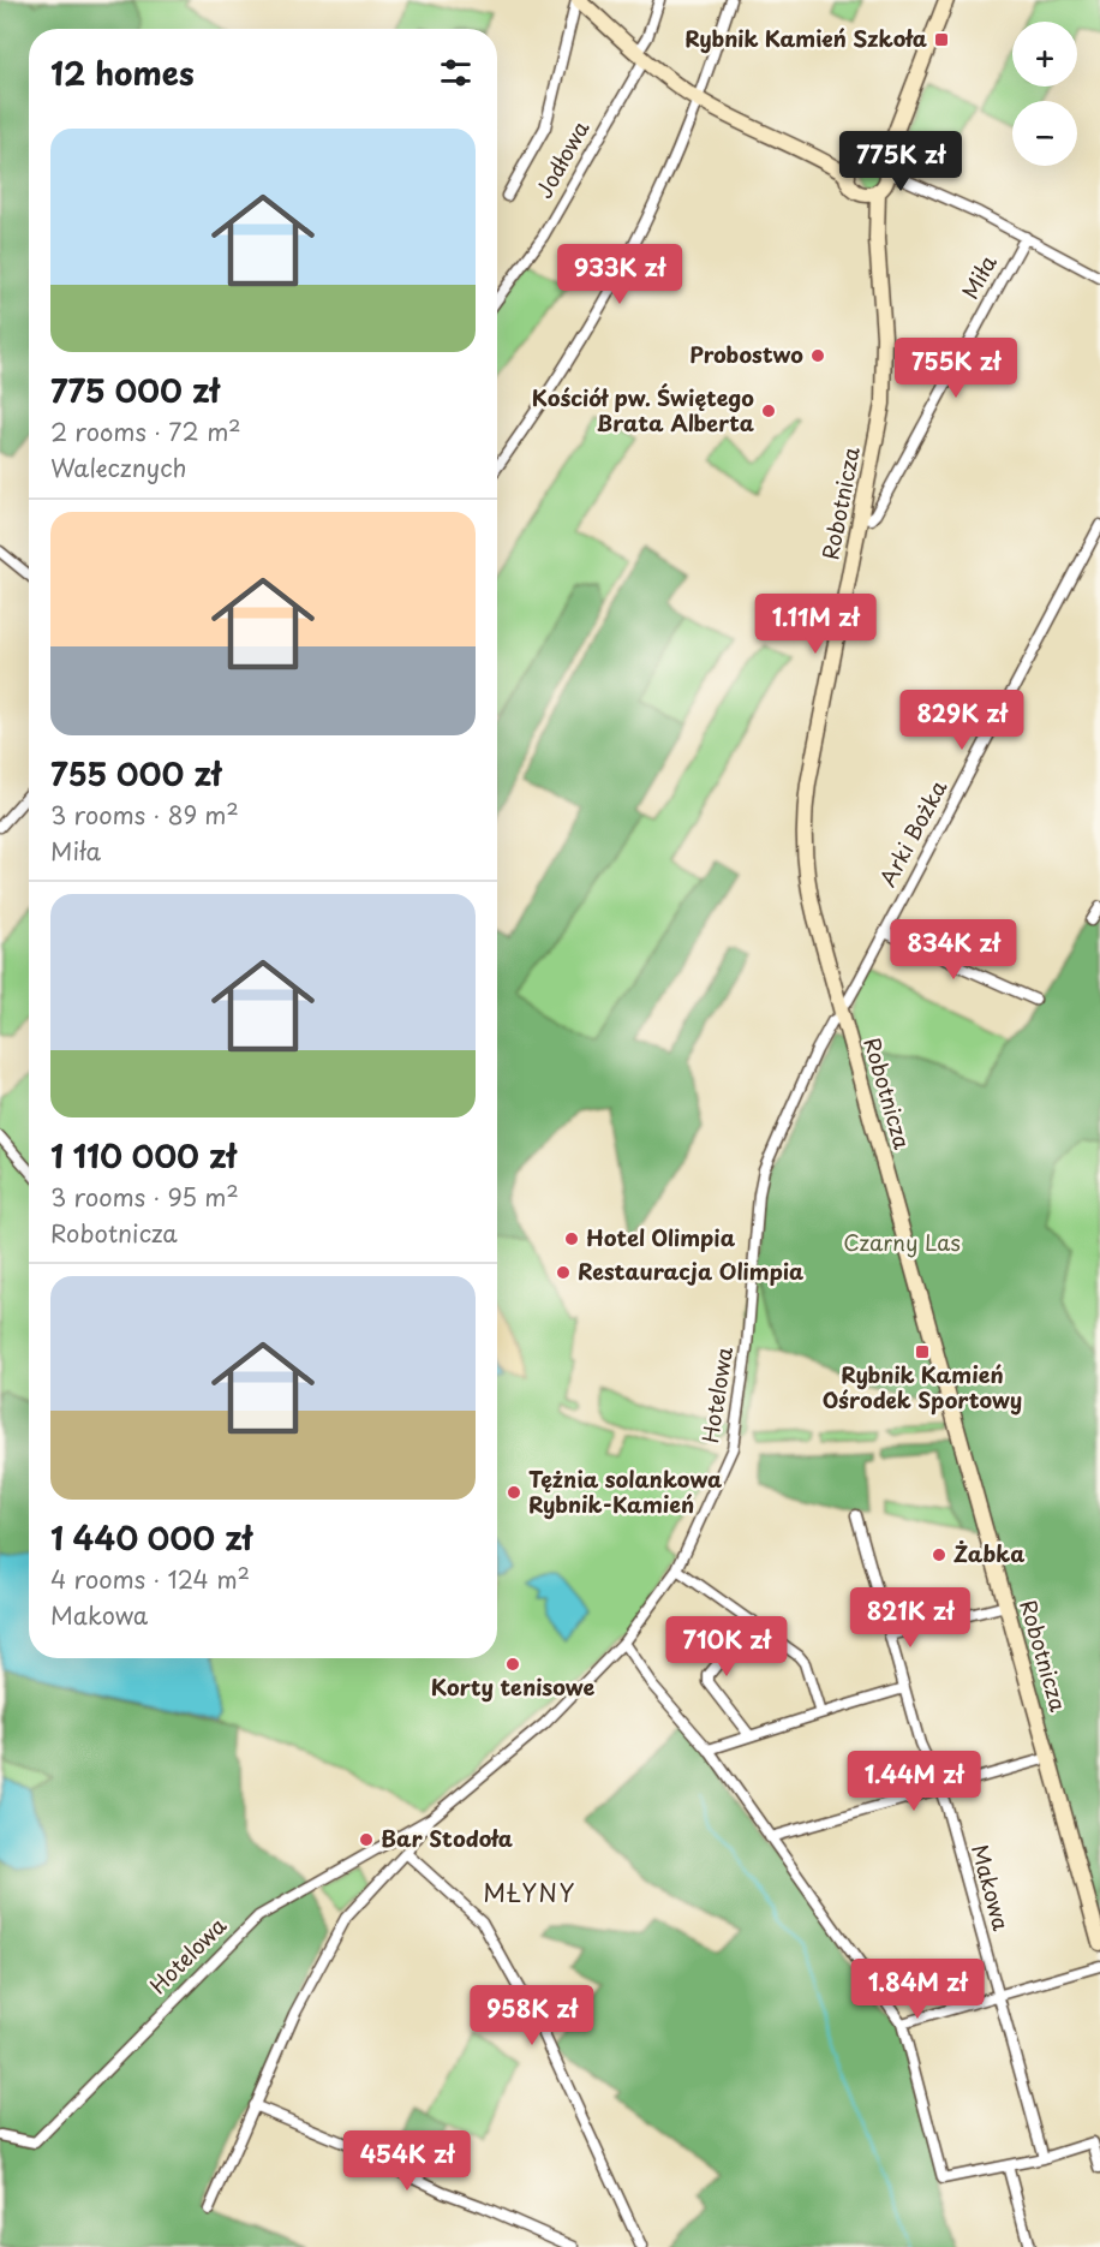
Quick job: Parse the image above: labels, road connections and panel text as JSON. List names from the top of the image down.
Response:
{
  "streets": {
    "street": [
      "Jodłowa",
      "Miła",
      "Robotnicza",
      "Arki Bożka",
      "Hotelowa",
      "Makowa"
    ]
  },
  "crossings": [
    ["Miła", "Robotnicza"],
    ["Robotnicza", "Arki Bożka"],
    ["Robotnicza", "Hotelowa"],
    ["Arki Bożka", "Hotelowa"]
  ],
  "districts": ["MŁYNY"],
  "parks": ["Czarny Las"],
  "places": {
    "transit": ["Rybnik Kamień Szkoła", "Rybnik Kamień Ośrodek Sportowy"],
    "other": [
      "Probostwo",
      "Kościół pw. Świętego Brata Alberta",
      "Hotel Olimpia",
      "Restauracja Olimpia",
      "Tężnia solankowa Rybnik-Kamień",
      "Żabka",
      "Korty tenisowe",
      "Bar Stodoła"
    ]
  },
  "page": {
    "map_buttons": ["+", "−"],
    "heading": "12 homes",
    "list": [
      {
        "name": "775 000 zł",
        "note": "2 rooms · 72 m² · Walecznych"
      },
      {
        "name": "755 000 zł",
        "note": "3 rooms · 89 m² · Miła"
      },
      {
        "name": "1 110 000 zł",
        "note": "3 rooms · 95 m² · Robotnicza"
      },
      {
        "name": "1 440 000 zł",
        "note": "4 rooms · 124 m² · Makowa"
      }
    ],
    "price": [
      "775K zł",
      "933K zł",
      "755K zł",
      "1.11M zł",
      "829K zł",
      "834K zł",
      "821K zł",
      "710K zł",
      "1.44M zł",
      "1.84M zł",
      "958K zł",
      "454K zł"
    ]
  }
}
